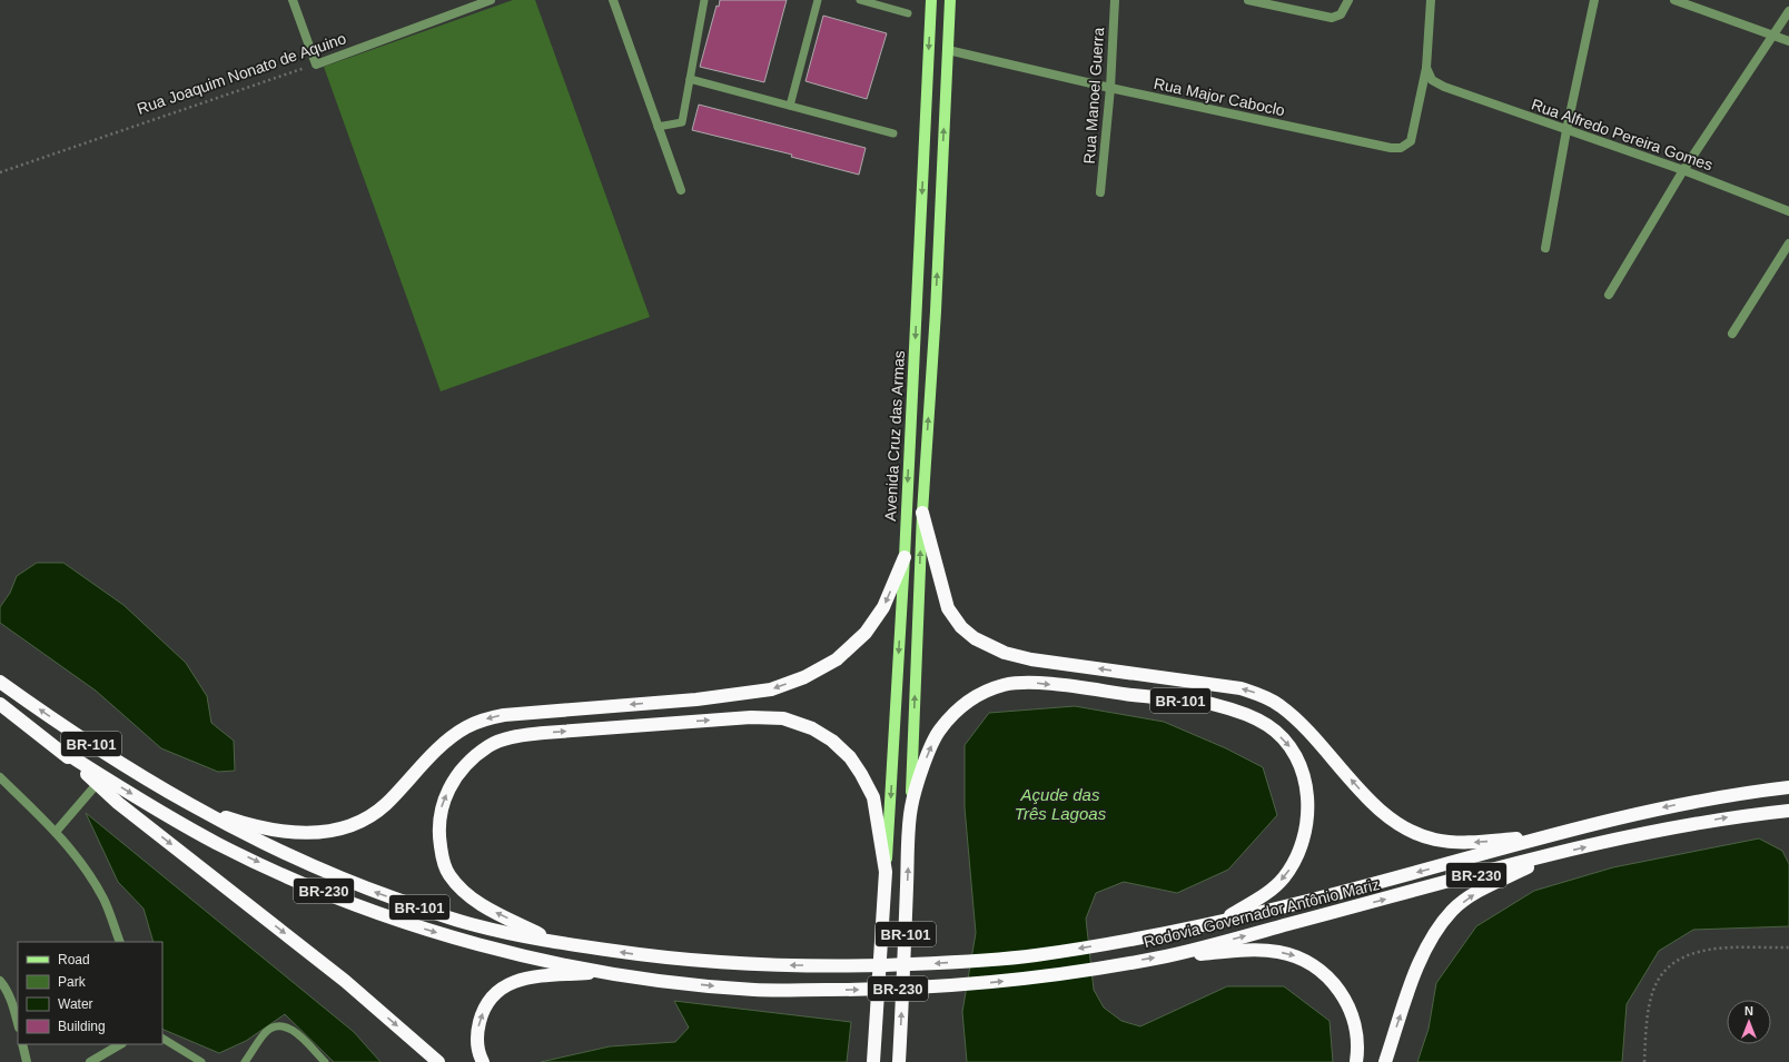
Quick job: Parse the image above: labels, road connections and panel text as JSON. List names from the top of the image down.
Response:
{
  "streets": {
    "highway": ["BR-101", "BR-230", "Rodovia Governador Antônio Mariz"],
    "main road": ["Avenida Cruz das Armas"],
    "street": [
      "Rua Joaquim Nonato de Aquino",
      "Rua Manoel Guerra",
      "Rua Major Caboclo",
      "Rua Alfredo Pereira Gomes"
    ]
  },
  "crossings": [
    ["Rua Manoel Guerra", "Rua Major Caboclo"],
    ["Rua Major Caboclo", "Rua Alfredo Pereira Gomes"],
    ["Rua Major Caboclo", "Avenida Cruz das Armas"],
    ["Avenida Cruz das Armas", "BR-101"],
    ["BR-101", "Rodovia Governador Antônio Mariz"]
  ],
  "water": ["Açude das Três Lagoas"],
  "legend": [
    "Road",
    "Park",
    "Water",
    "Building"
  ],
  "north": "top"
}
